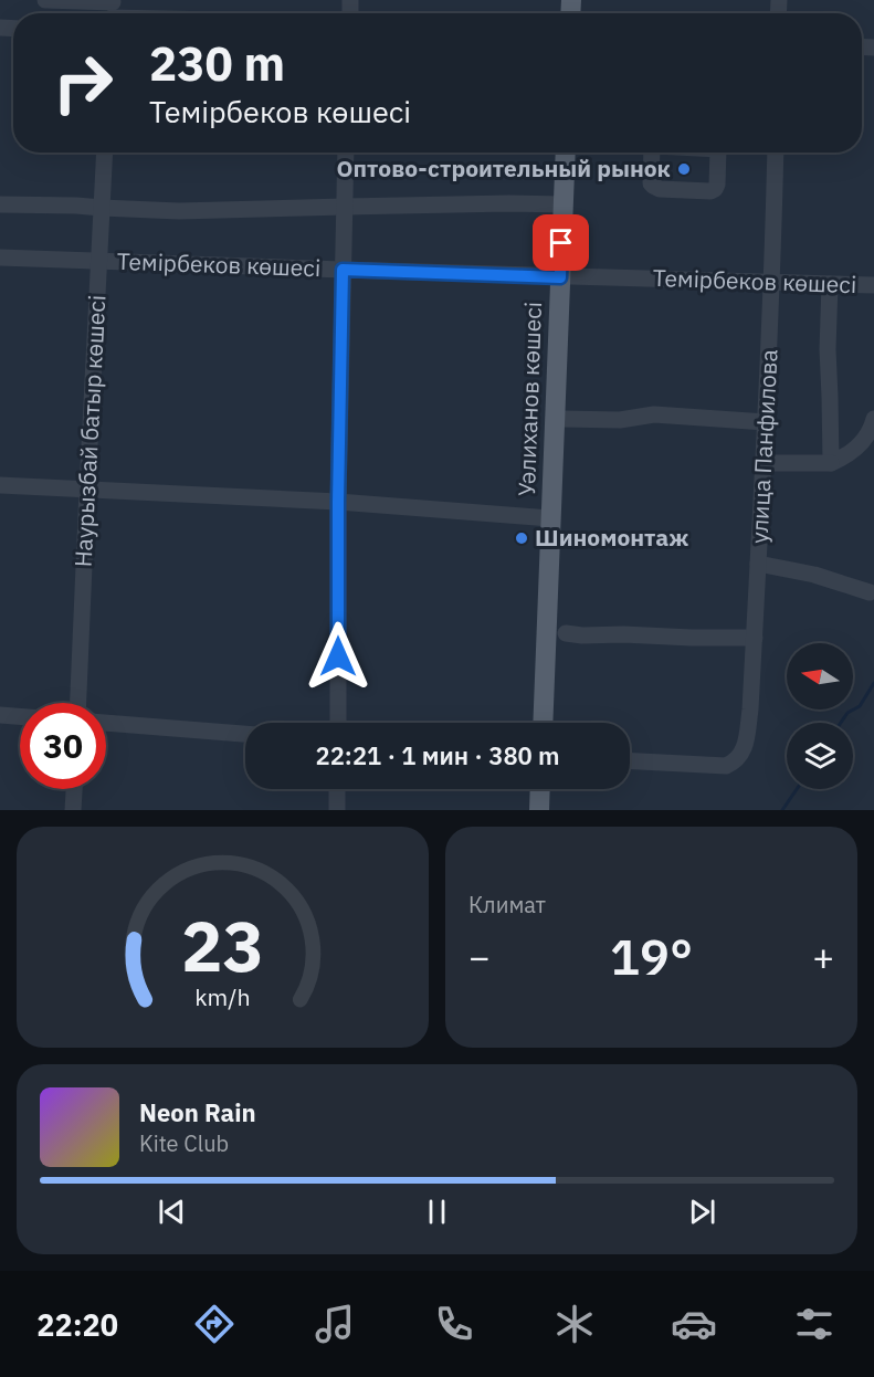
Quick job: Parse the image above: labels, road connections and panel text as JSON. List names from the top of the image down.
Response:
{
  "streets": {
    "main road": ["Уәлиханов көшесі"],
    "street": ["Темірбеков көшесі", "Наурызбай батыр көшесі", "улица Панфилова"]
  },
  "crossings": [
    ["Темірбеков көшесі", "Уәлиханов көшесі"],
    ["Темірбеков көшесі", "Наурызбай батыр көшесі"],
    ["Темірбеков көшесі", "улица Панфилова"]
  ],
  "places": ["Оптово-строительный рынок", "Шиномонтаж"],
  "north": "left",
  "page": {
    "turn": ["230 m", "Темірбеков көшесі"],
    "limit": "30",
    "trip": "22:21 · 1 мин · 380 m",
    "tile": "Климат",
    "heat": ["−", "19°", "+"],
    "song": ["Neon Rain", "Kite Club"],
    "tabs": "22:20",
    "gauge": ["23", "km/h"]
  }
}
